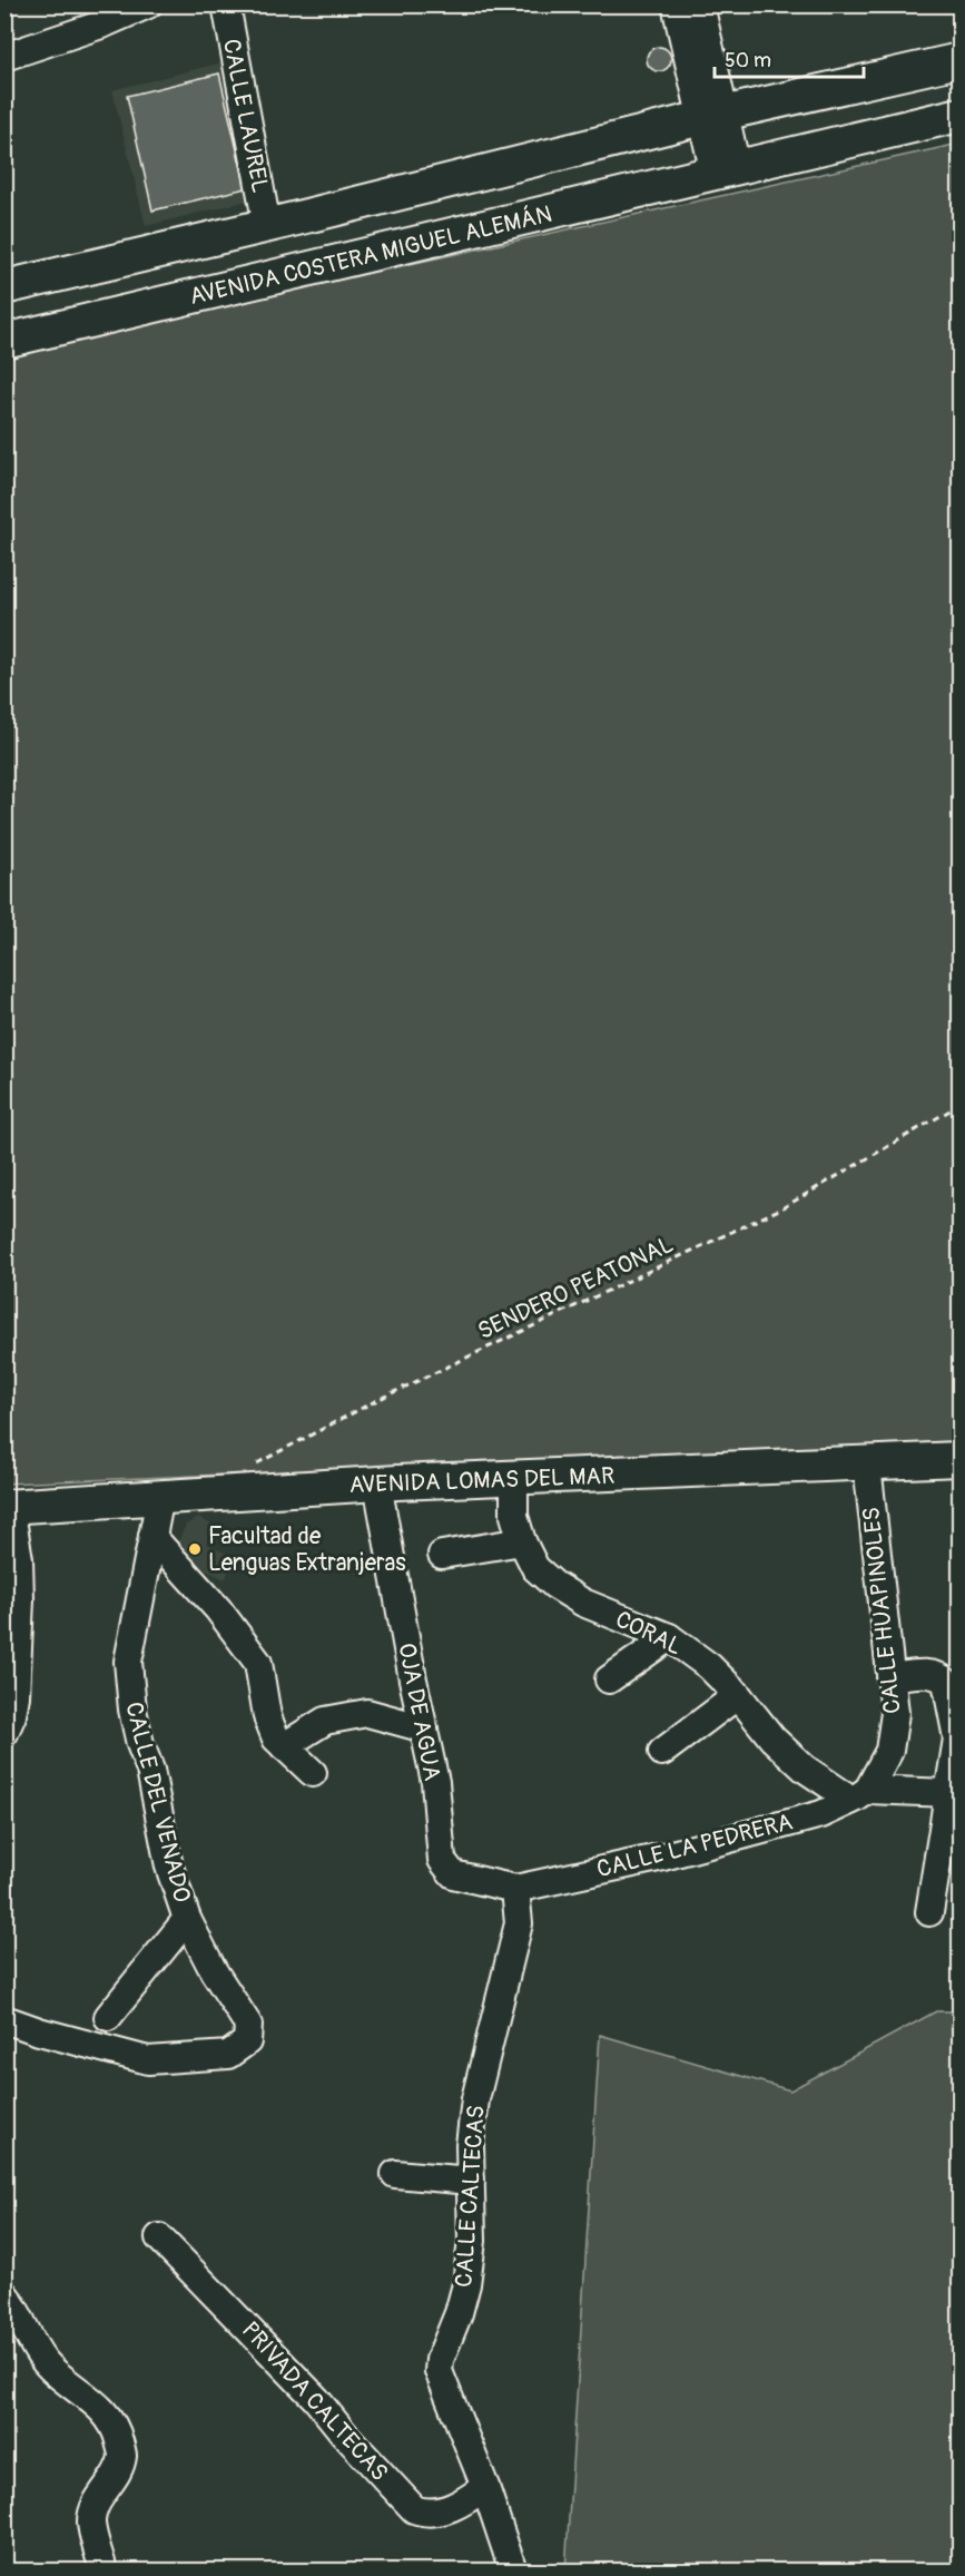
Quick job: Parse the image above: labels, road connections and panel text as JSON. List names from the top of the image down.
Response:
{
  "streets": {
    "main road": ["AVENIDA COSTERA MIGUEL ALEMÁN", "AVENIDA LOMAS DEL MAR"],
    "street": [
      "CALLE LAUREL",
      "CALLE HUAPINOLES",
      "CORAL",
      "OJA DE AGUA",
      "CALLE DEL VENADO",
      "CALLE LA PEDRERA",
      "CALLE CALTECAS",
      "PRIVADA CALTECAS"
    ],
    "path": ["SENDERO PEATONAL"]
  },
  "crossings": [
    ["AVENIDA LOMAS DEL MAR", "CALLE HUAPINOLES"],
    ["AVENIDA LOMAS DEL MAR", "CORAL"],
    ["AVENIDA LOMAS DEL MAR", "OJA DE AGUA"],
    ["AVENIDA LOMAS DEL MAR", "CALLE DEL VENADO"],
    ["CALLE HUAPINOLES", "CORAL"],
    ["CALLE HUAPINOLES", "CALLE LA PEDRERA"],
    ["CORAL", "CALLE LA PEDRERA"],
    ["OJA DE AGUA", "CALLE LA PEDRERA"],
    ["OJA DE AGUA", "CALLE CALTECAS"],
    ["CALLE LA PEDRERA", "CALLE CALTECAS"],
    ["CALLE CALTECAS", "PRIVADA CALTECAS"]
  ],
  "places": ["Facultad de Lenguas Extranjeras"],
  "scale_bar": "50 m"
}
